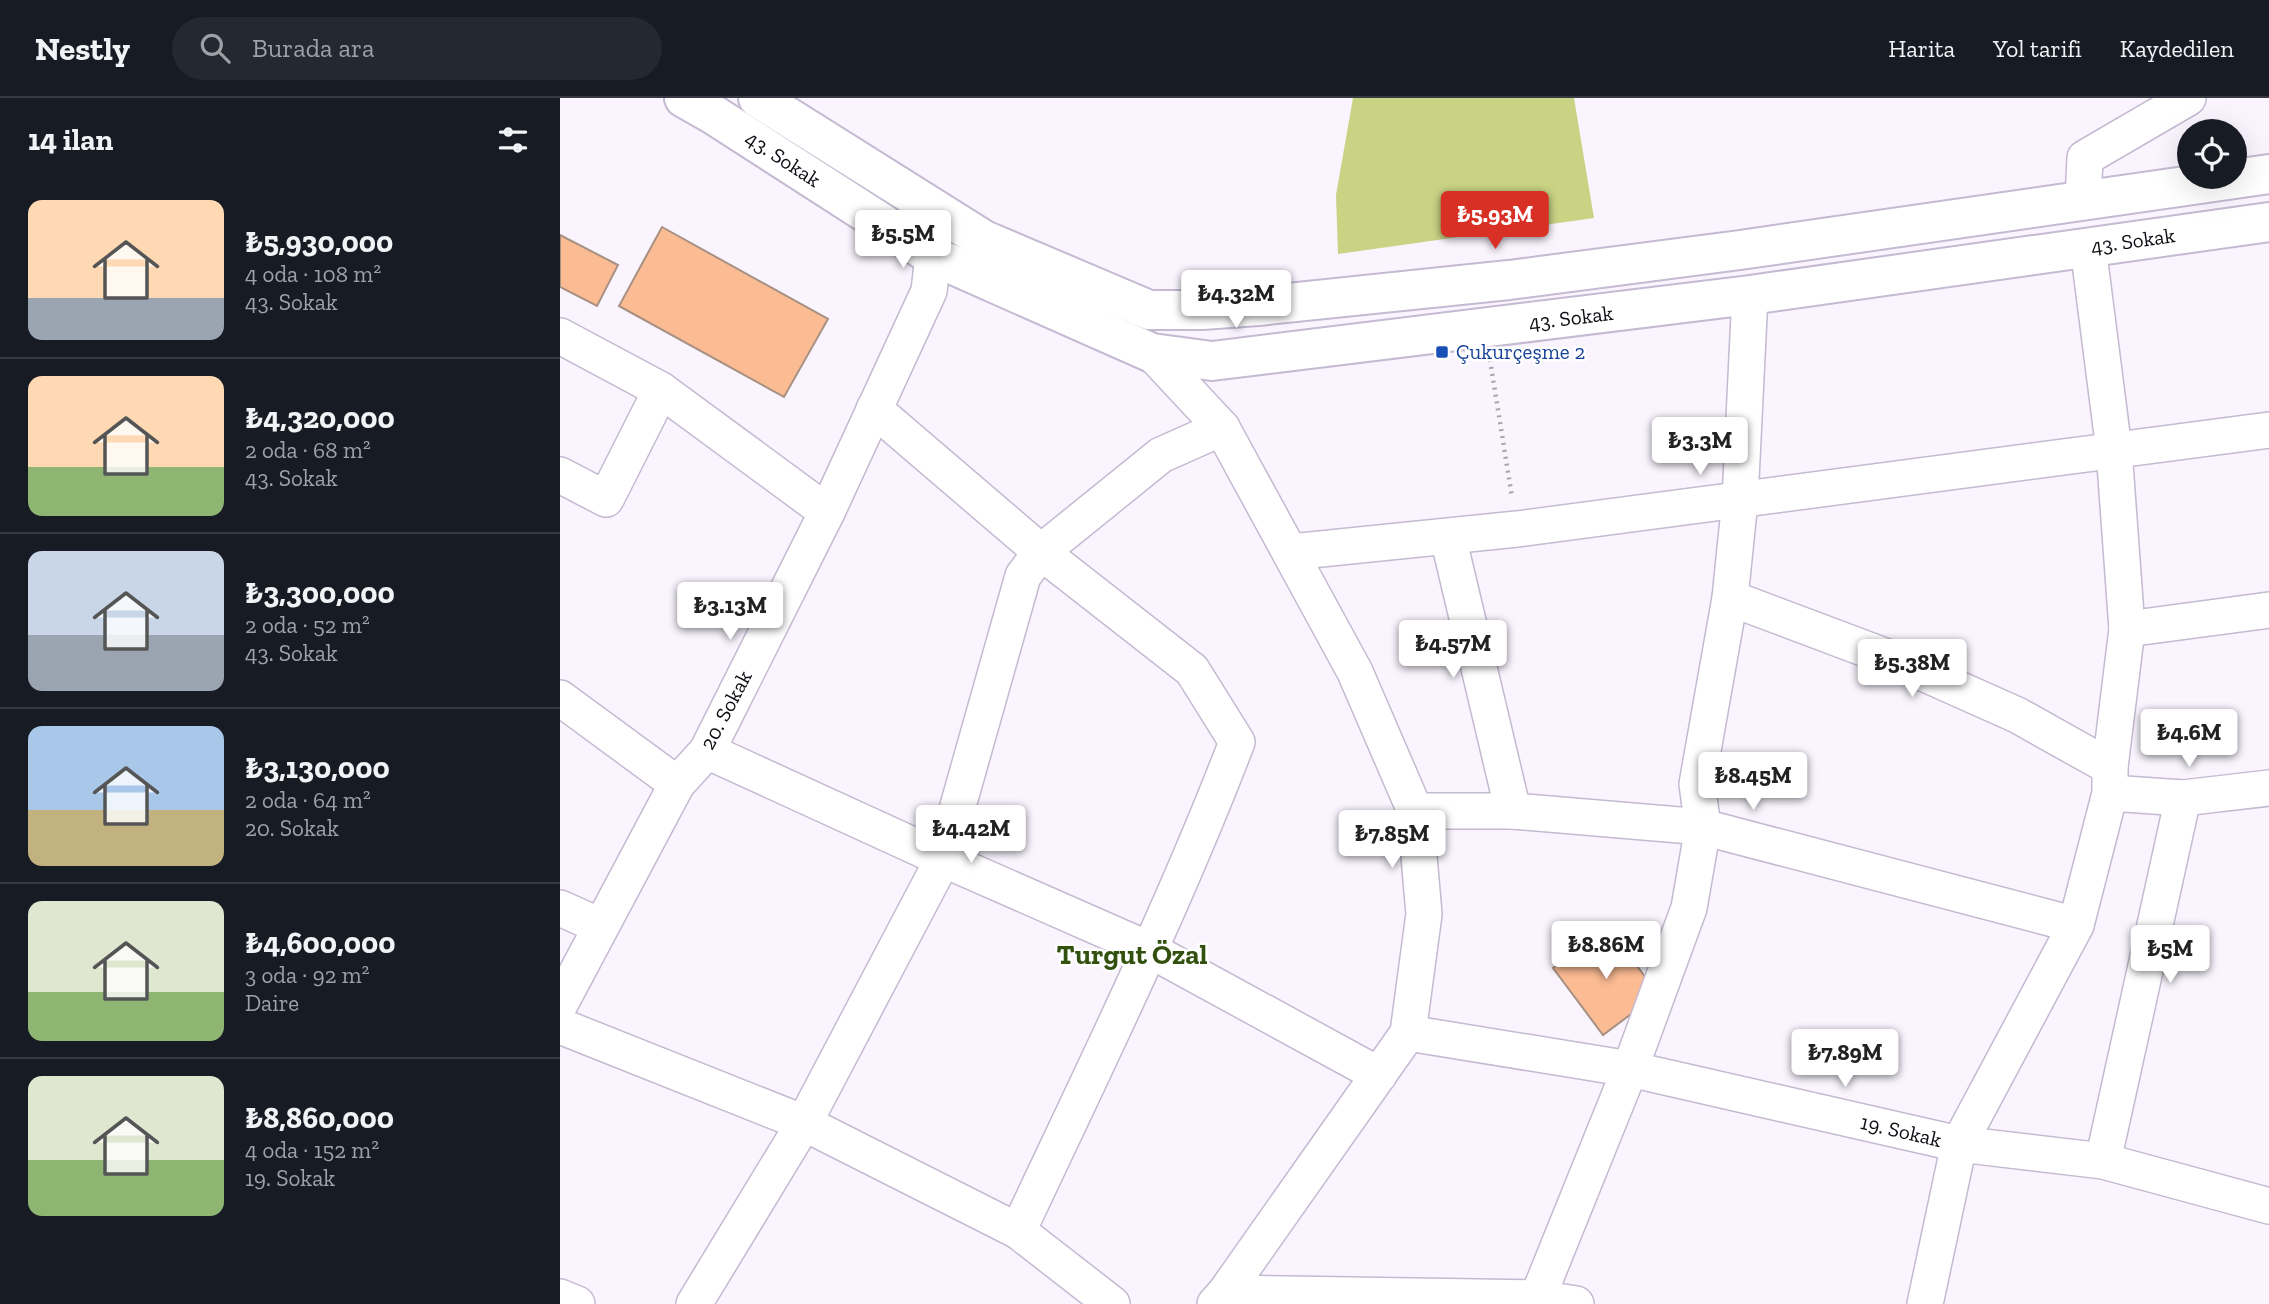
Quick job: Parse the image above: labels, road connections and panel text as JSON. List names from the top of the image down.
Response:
{
  "streets": {
    "street": ["43. Sokak", "20. Sokak", "19. Sokak"]
  },
  "crossings": [
    ["43. Sokak", "20. Sokak"]
  ],
  "districts": ["Turgut Özal"],
  "places": {
    "transit": ["Çukurçeşme 2"]
  },
  "page": {
    "header": "Nestly",
    "search": "Burada ara",
    "nav": ["Harita", "Yol tarifi", "Kaydedilen"],
    "heading": "14 ilan",
    "list": [
      {
        "name": "₺5,930,000",
        "note": "4 oda · 108 m² · 43. Sokak"
      },
      {
        "name": "₺4,320,000",
        "note": "2 oda · 68 m² · 43. Sokak"
      },
      {
        "name": "₺3,300,000",
        "note": "2 oda · 52 m² · 43. Sokak"
      },
      {
        "name": "₺3,130,000",
        "note": "2 oda · 64 m² · 20. Sokak"
      },
      {
        "name": "₺4,600,000",
        "note": "3 oda · 92 m² · Daire"
      },
      {
        "name": "₺8,860,000",
        "note": "4 oda · 152 m² · 19. Sokak"
      }
    ],
    "price": [
      "₺5.93M",
      "₺5.5M",
      "₺4.32M",
      "₺3.3M",
      "₺3.13M",
      "₺4.57M",
      "₺5.38M",
      "₺4.6M",
      "₺8.45M",
      "₺4.42M",
      "₺7.85M",
      "₺8.86M",
      "₺5M",
      "₺7.89M"
    ]
  }
}
